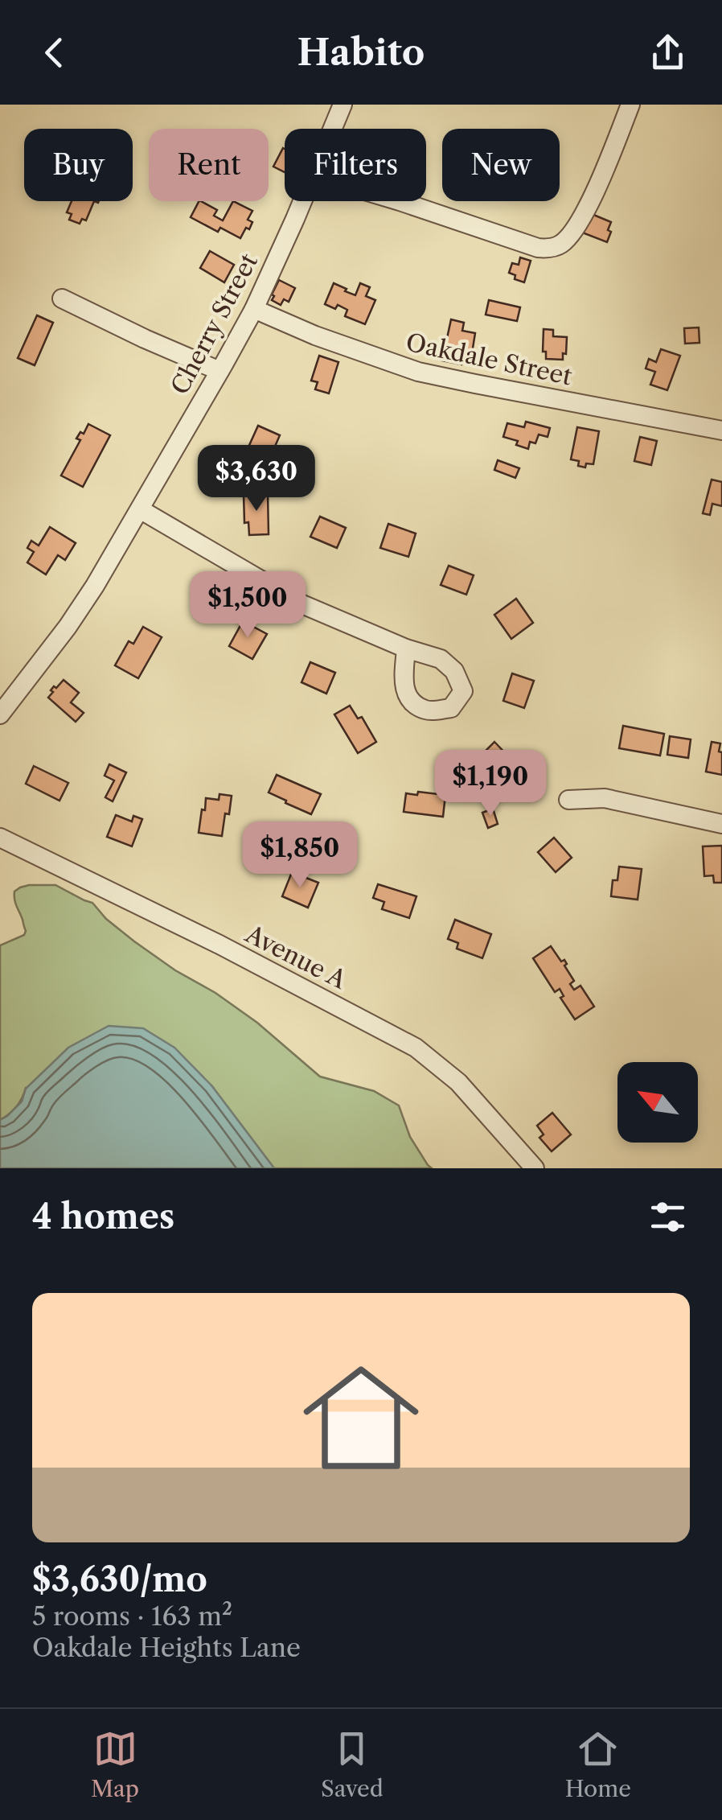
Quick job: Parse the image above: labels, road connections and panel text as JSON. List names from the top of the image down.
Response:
{
  "streets": {
    "street": ["Cherry Street", "Oakdale Street", "Avenue A"]
  },
  "crossings": [
    ["Cherry Street", "Oakdale Street"]
  ],
  "north": "top left",
  "page": {
    "header": "Habito",
    "chip": [
      "Buy",
      "Rent",
      "Filters",
      "New"
    ],
    "price": [
      "$3,630",
      "$1,500",
      "$1,190",
      "$1,850"
    ],
    "heading": "4 homes",
    "list": [
      {
        "name": "$3,630/mo",
        "note": "5 rooms · 163 m² · Oakdale Heights Lane"
      }
    ],
    "tabs": ["Map", "Saved", "Home"]
  }
}
